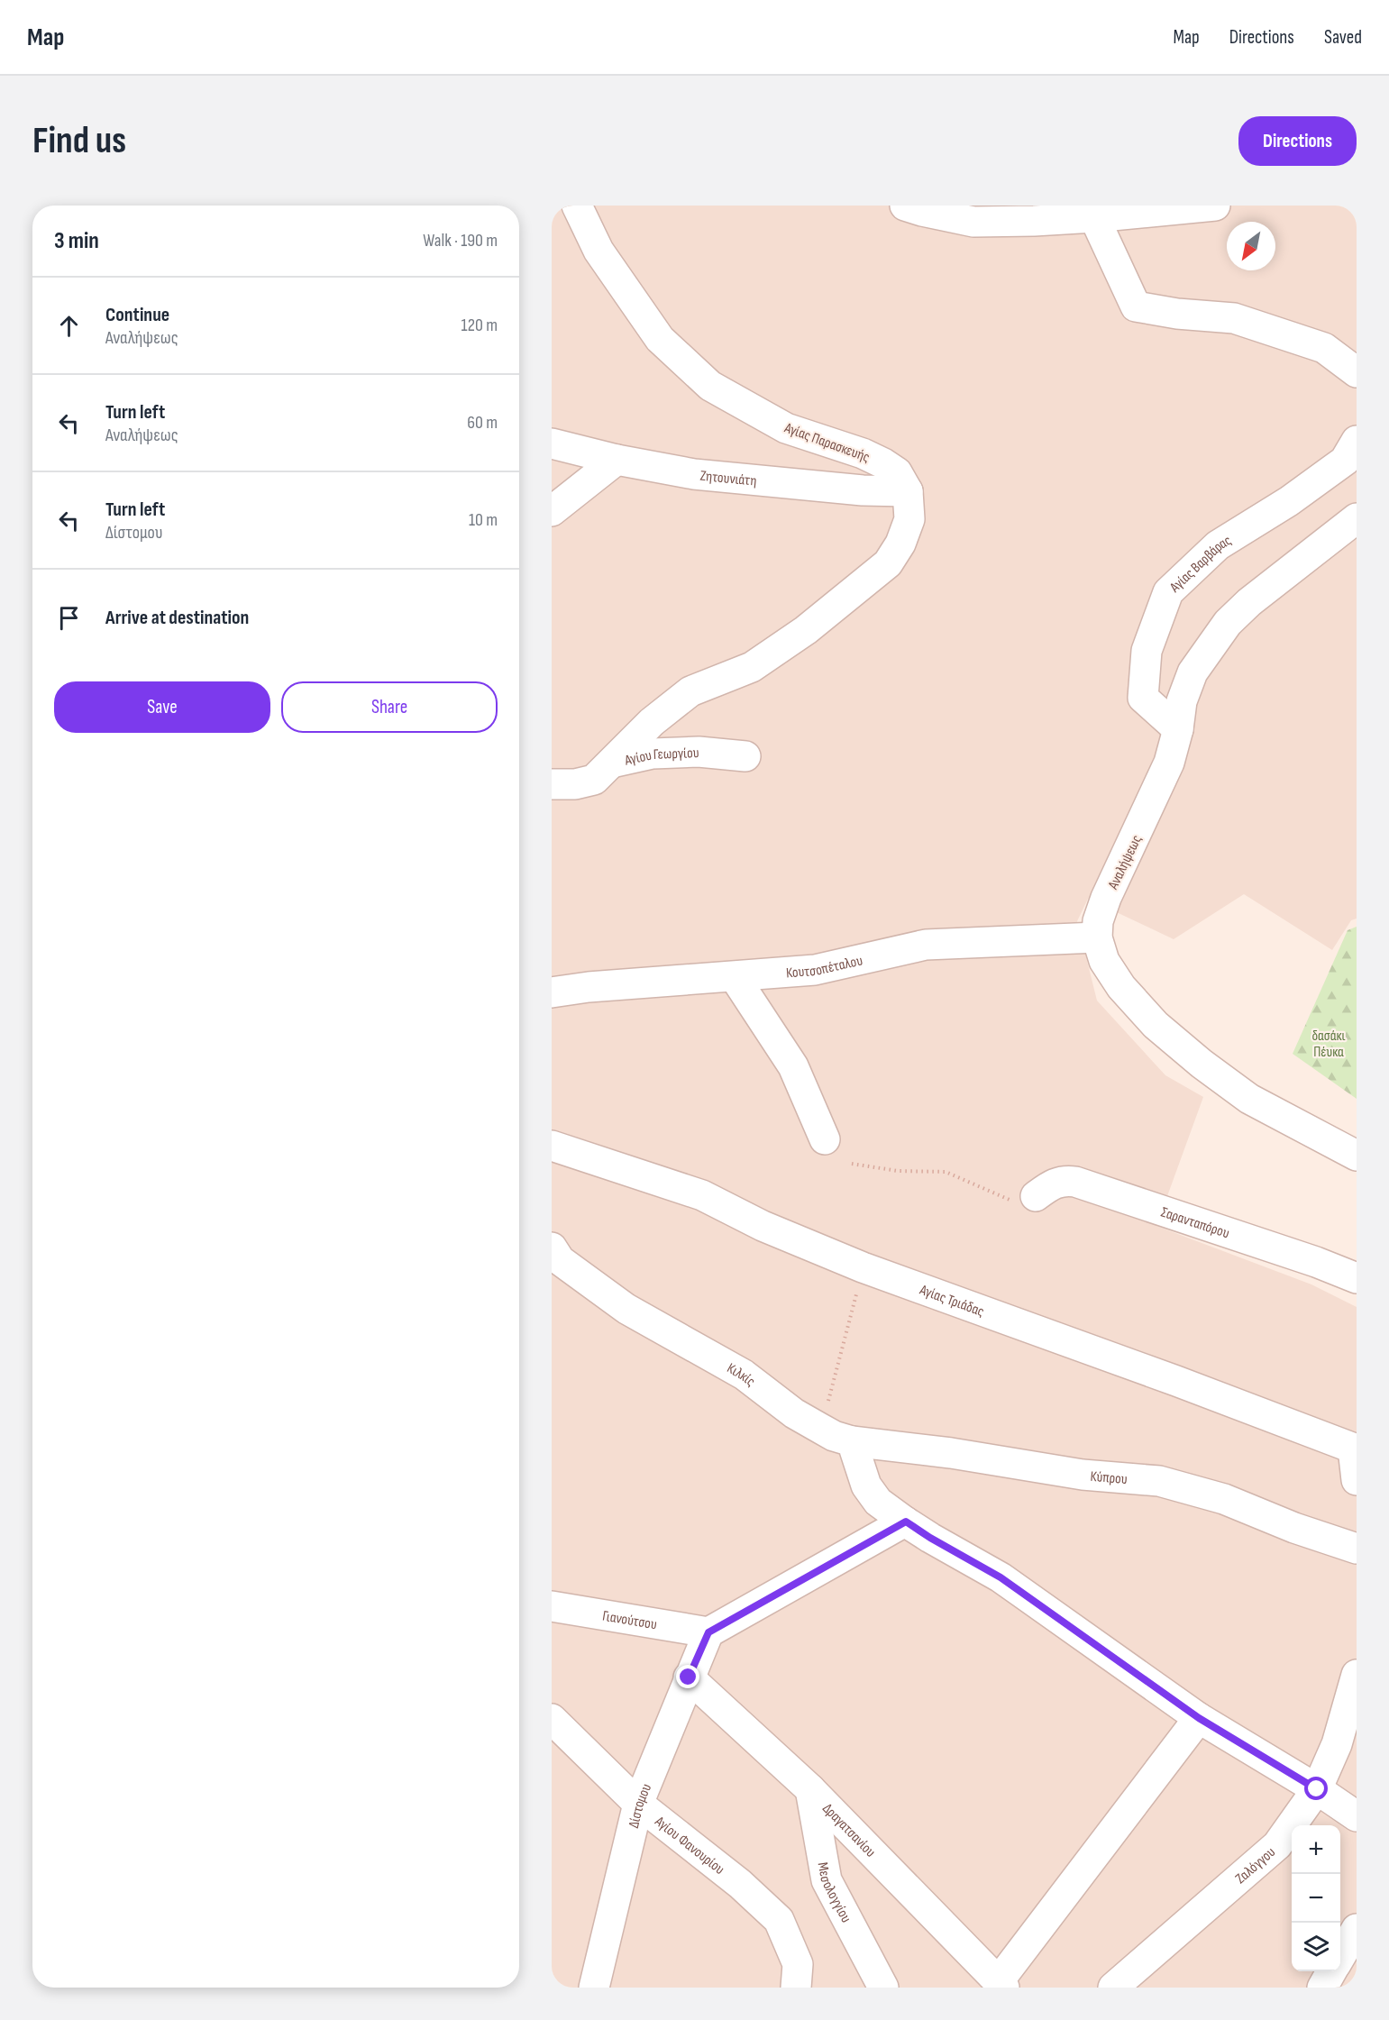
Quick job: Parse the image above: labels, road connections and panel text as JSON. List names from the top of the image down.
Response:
{
  "streets": {
    "street": [
      "Αγίας Παρασκευής",
      "Ζητουνιάτη",
      "Αγίας Βαρβάρας",
      "Αγίου Γεωργίου",
      "Αναλήψεως",
      "Κουτσοπέταλου",
      "Σαρανταπόρου",
      "Αγίας Τριάδας",
      "Κιλκίς",
      "Κύπρου",
      "Γιανούτσου",
      "Δίστομου",
      "Δραγατσανίου",
      "Αγίου Φανουρίου",
      "Ζαλόγγου",
      "Μεσολογγίου"
    ]
  },
  "crossings": [
    ["Αγίας Παρασκευής", "Ζητουνιάτη"],
    ["Αγίας Βαρβάρας", "Αναλήψεως"],
    ["Αναλήψεως", "Κουτσοπέταλου"],
    ["Κιλκίς", "Κύπρου"],
    ["Γιανούτσου", "Δίστομου"],
    ["Δίστομου", "Δραγατσανίου"],
    ["Δίστομου", "Αγίου Φανουρίου"],
    ["Δραγατσανίου", "Μεσολογγίου"]
  ],
  "parks": ["δασάκι Πέυκα"],
  "north": "bottom left",
  "page": {
    "header": "Map",
    "nav": ["Map", "Directions", "Saved"],
    "buttons": [
      "Directions",
      ["Save", "Share"]
    ],
    "title": "Find us",
    "heading": ["3 min", "Walk · 190 m"],
    "list": [
      ["Continue", "Αναλήψεως", "120 m"],
      ["Turn left", "Αναλήψεως", "60 m"],
      ["Turn left", "Δίστομου", "10 m"],
      "Arrive at destination"
    ],
    "map_buttons": ["+", "−"]
  }
}
